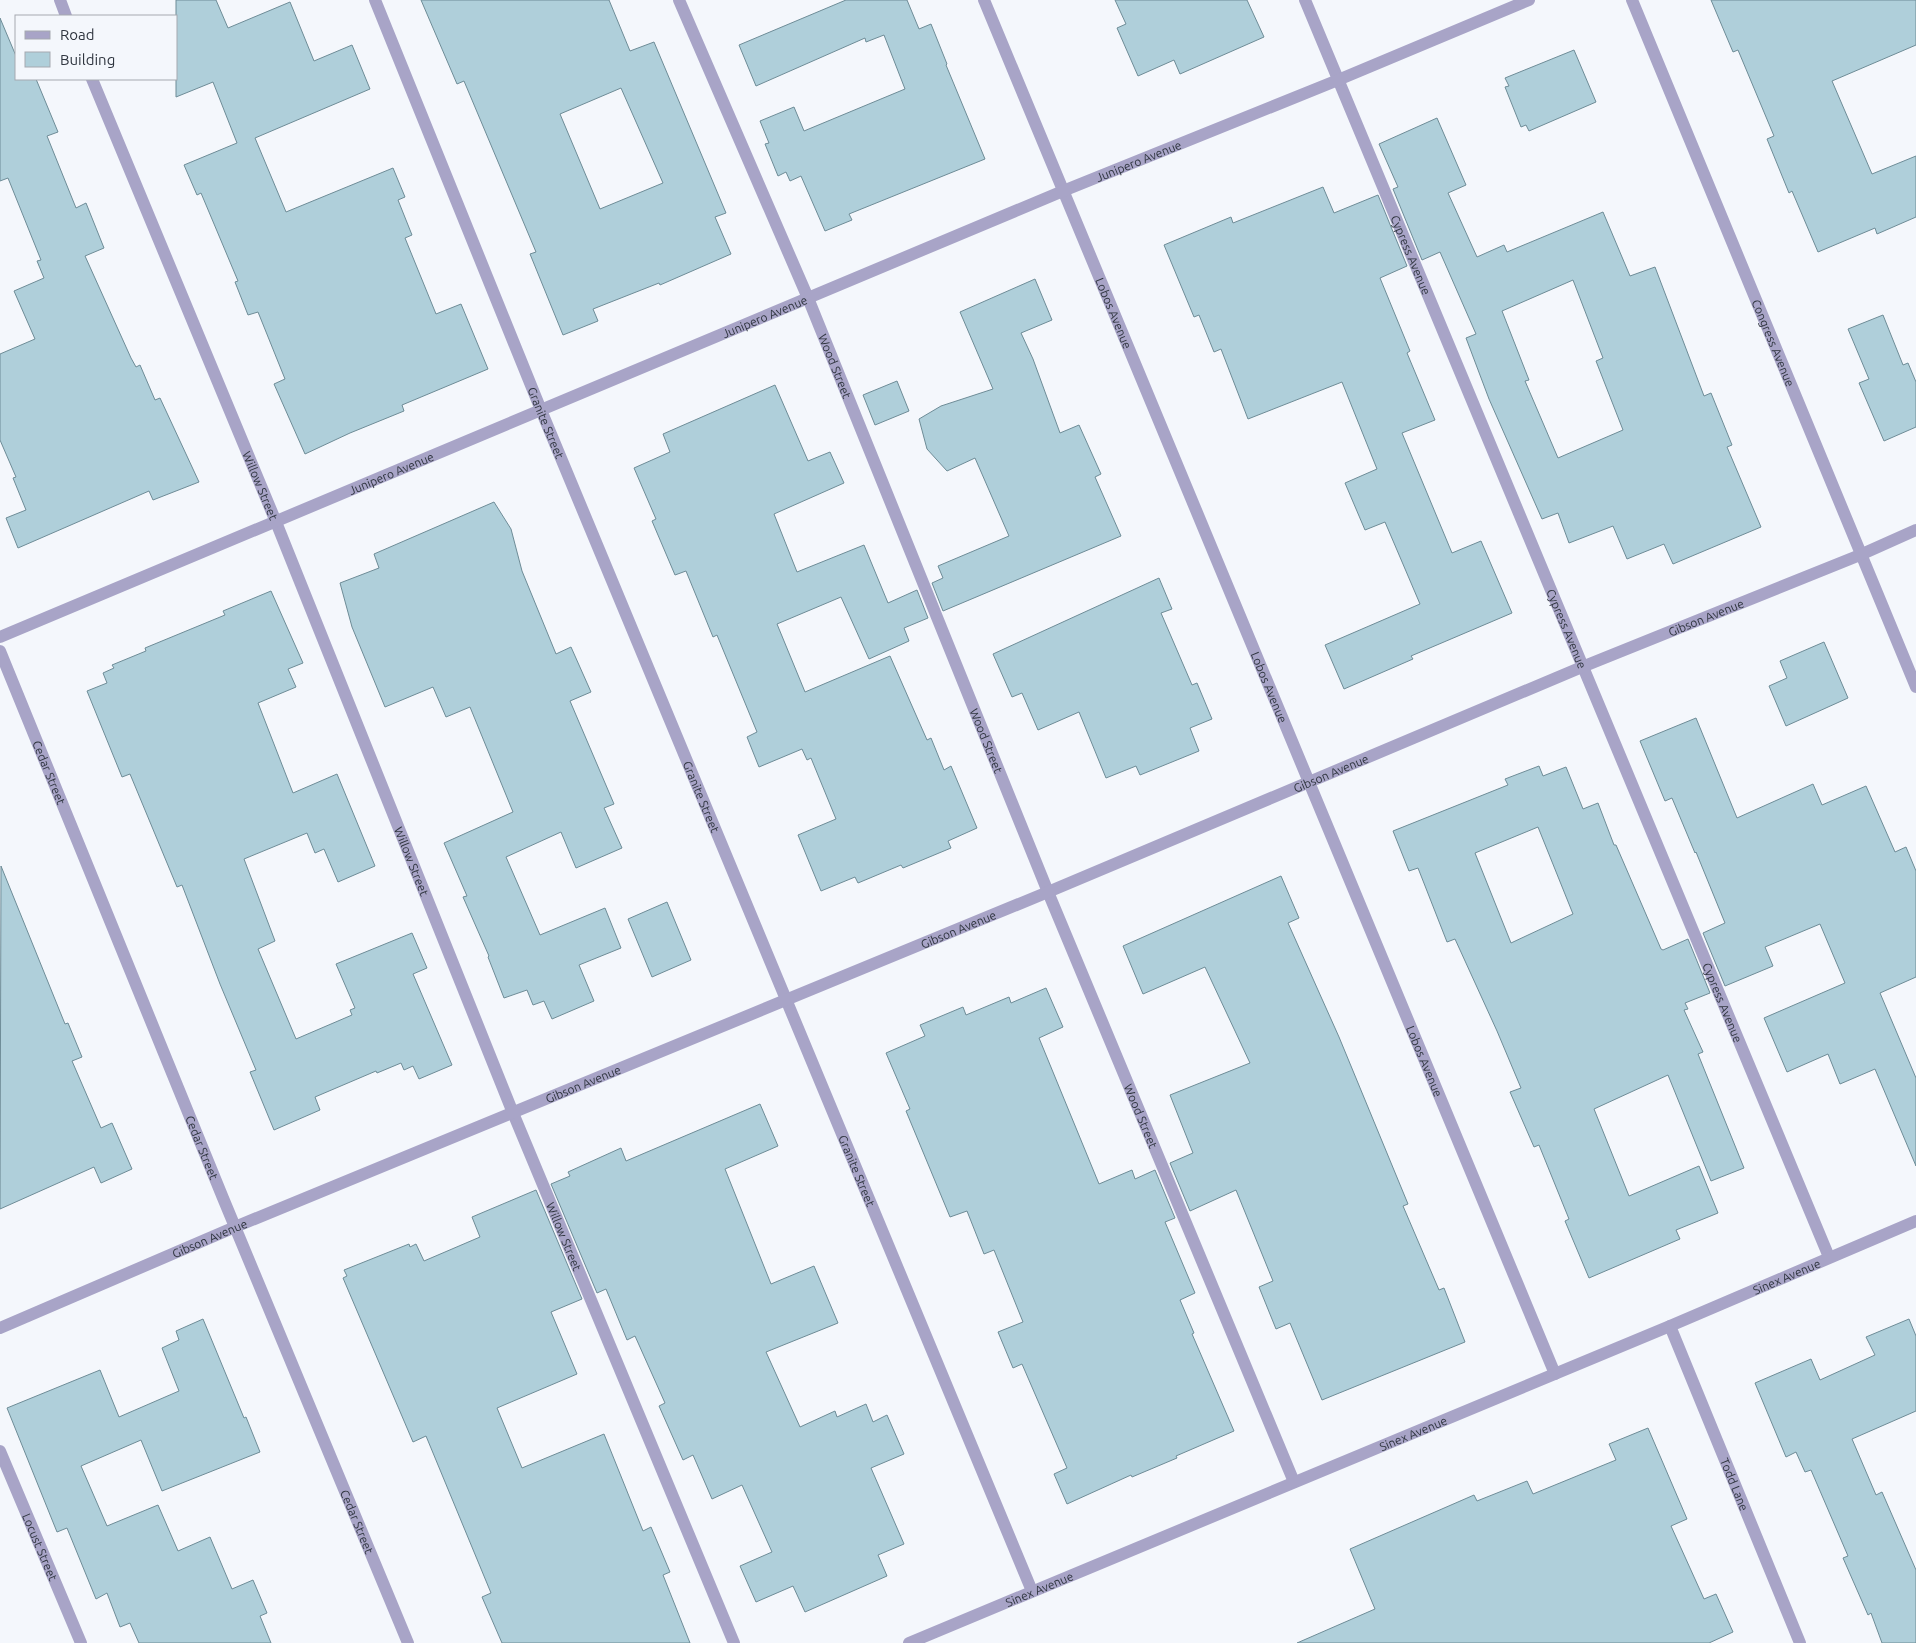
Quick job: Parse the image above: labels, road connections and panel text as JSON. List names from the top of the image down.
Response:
{
  "streets": {
    "street": [
      "Junipero Avenue",
      "Cypress Avenue",
      "Lobos Avenue",
      "Congress Avenue",
      "Wood Street",
      "Granite Street",
      "Willow Street",
      "Gibson Avenue",
      "Cedar Street",
      "Sinex Avenue",
      "Todd Lane",
      "Locust Street"
    ]
  },
  "crossings": [
    ["Junipero Avenue", "Cypress Avenue"],
    ["Junipero Avenue", "Lobos Avenue"],
    ["Junipero Avenue", "Wood Street"],
    ["Junipero Avenue", "Granite Street"],
    ["Junipero Avenue", "Willow Street"],
    ["Cypress Avenue", "Gibson Avenue"],
    ["Cypress Avenue", "Sinex Avenue"],
    ["Lobos Avenue", "Gibson Avenue"],
    ["Lobos Avenue", "Sinex Avenue"],
    ["Congress Avenue", "Gibson Avenue"],
    ["Wood Street", "Gibson Avenue"],
    ["Wood Street", "Sinex Avenue"],
    ["Granite Street", "Gibson Avenue"],
    ["Granite Street", "Sinex Avenue"],
    ["Willow Street", "Gibson Avenue"],
    ["Gibson Avenue", "Cedar Street"],
    ["Sinex Avenue", "Todd Lane"]
  ],
  "legend": ["Road", "Building"]
}
